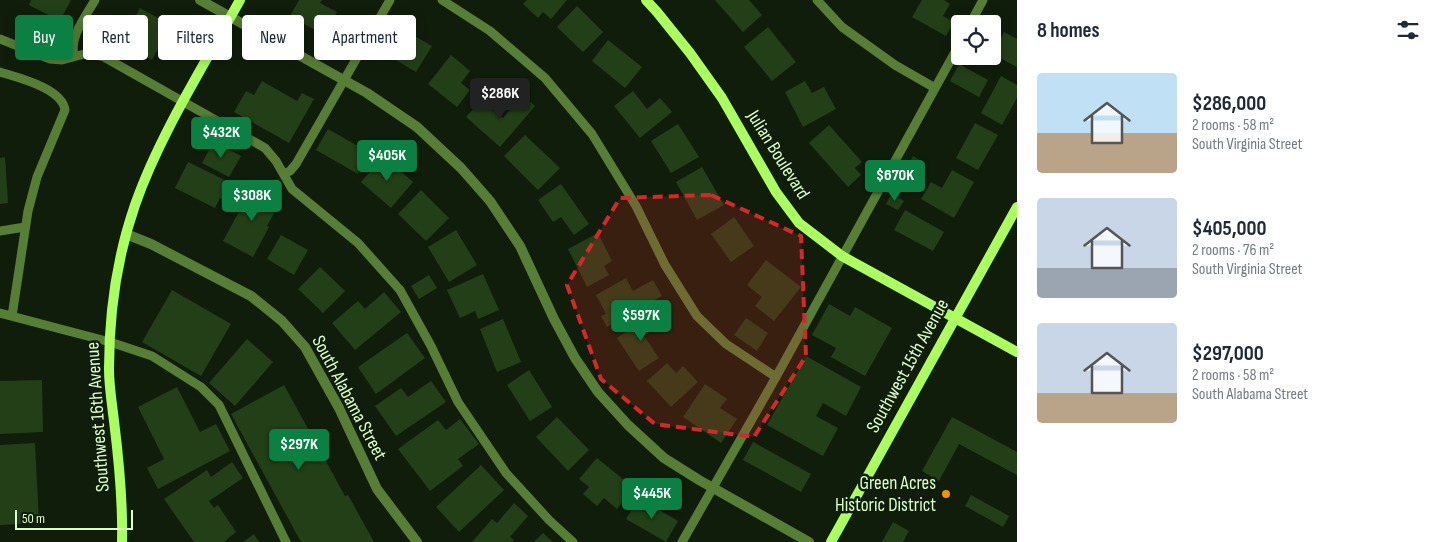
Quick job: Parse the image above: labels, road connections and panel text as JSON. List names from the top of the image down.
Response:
{
  "streets": {
    "main road": ["Julian Boulevard", "Southwest 15th Avenue", "Southwest 16th Avenue"],
    "street": ["South Alabama Street"]
  },
  "crossings": [
    ["Julian Boulevard", "Southwest 15th Avenue"],
    ["South Alabama Street", "Southwest 16th Avenue"]
  ],
  "places": ["Green Acres Historic District"],
  "scale_bar": "50 m",
  "page": {
    "heading": "8 homes",
    "chip": [
      "Buy",
      "Rent",
      "Filters",
      "New",
      "Apartment"
    ],
    "list": [
      {
        "name": "$286,000",
        "note": "2 rooms · 58 m² · South Virginia Street"
      },
      {
        "name": "$405,000",
        "note": "2 rooms · 76 m² · South Virginia Street"
      },
      {
        "name": "$297,000",
        "note": "2 rooms · 58 m² · South Alabama Street"
      }
    ],
    "price": [
      "$286K",
      "$432K",
      "$405K",
      "$670K",
      "$308K",
      "$597K",
      "$297K",
      "$445K"
    ],
    "scale": "50 m"
  }
}
